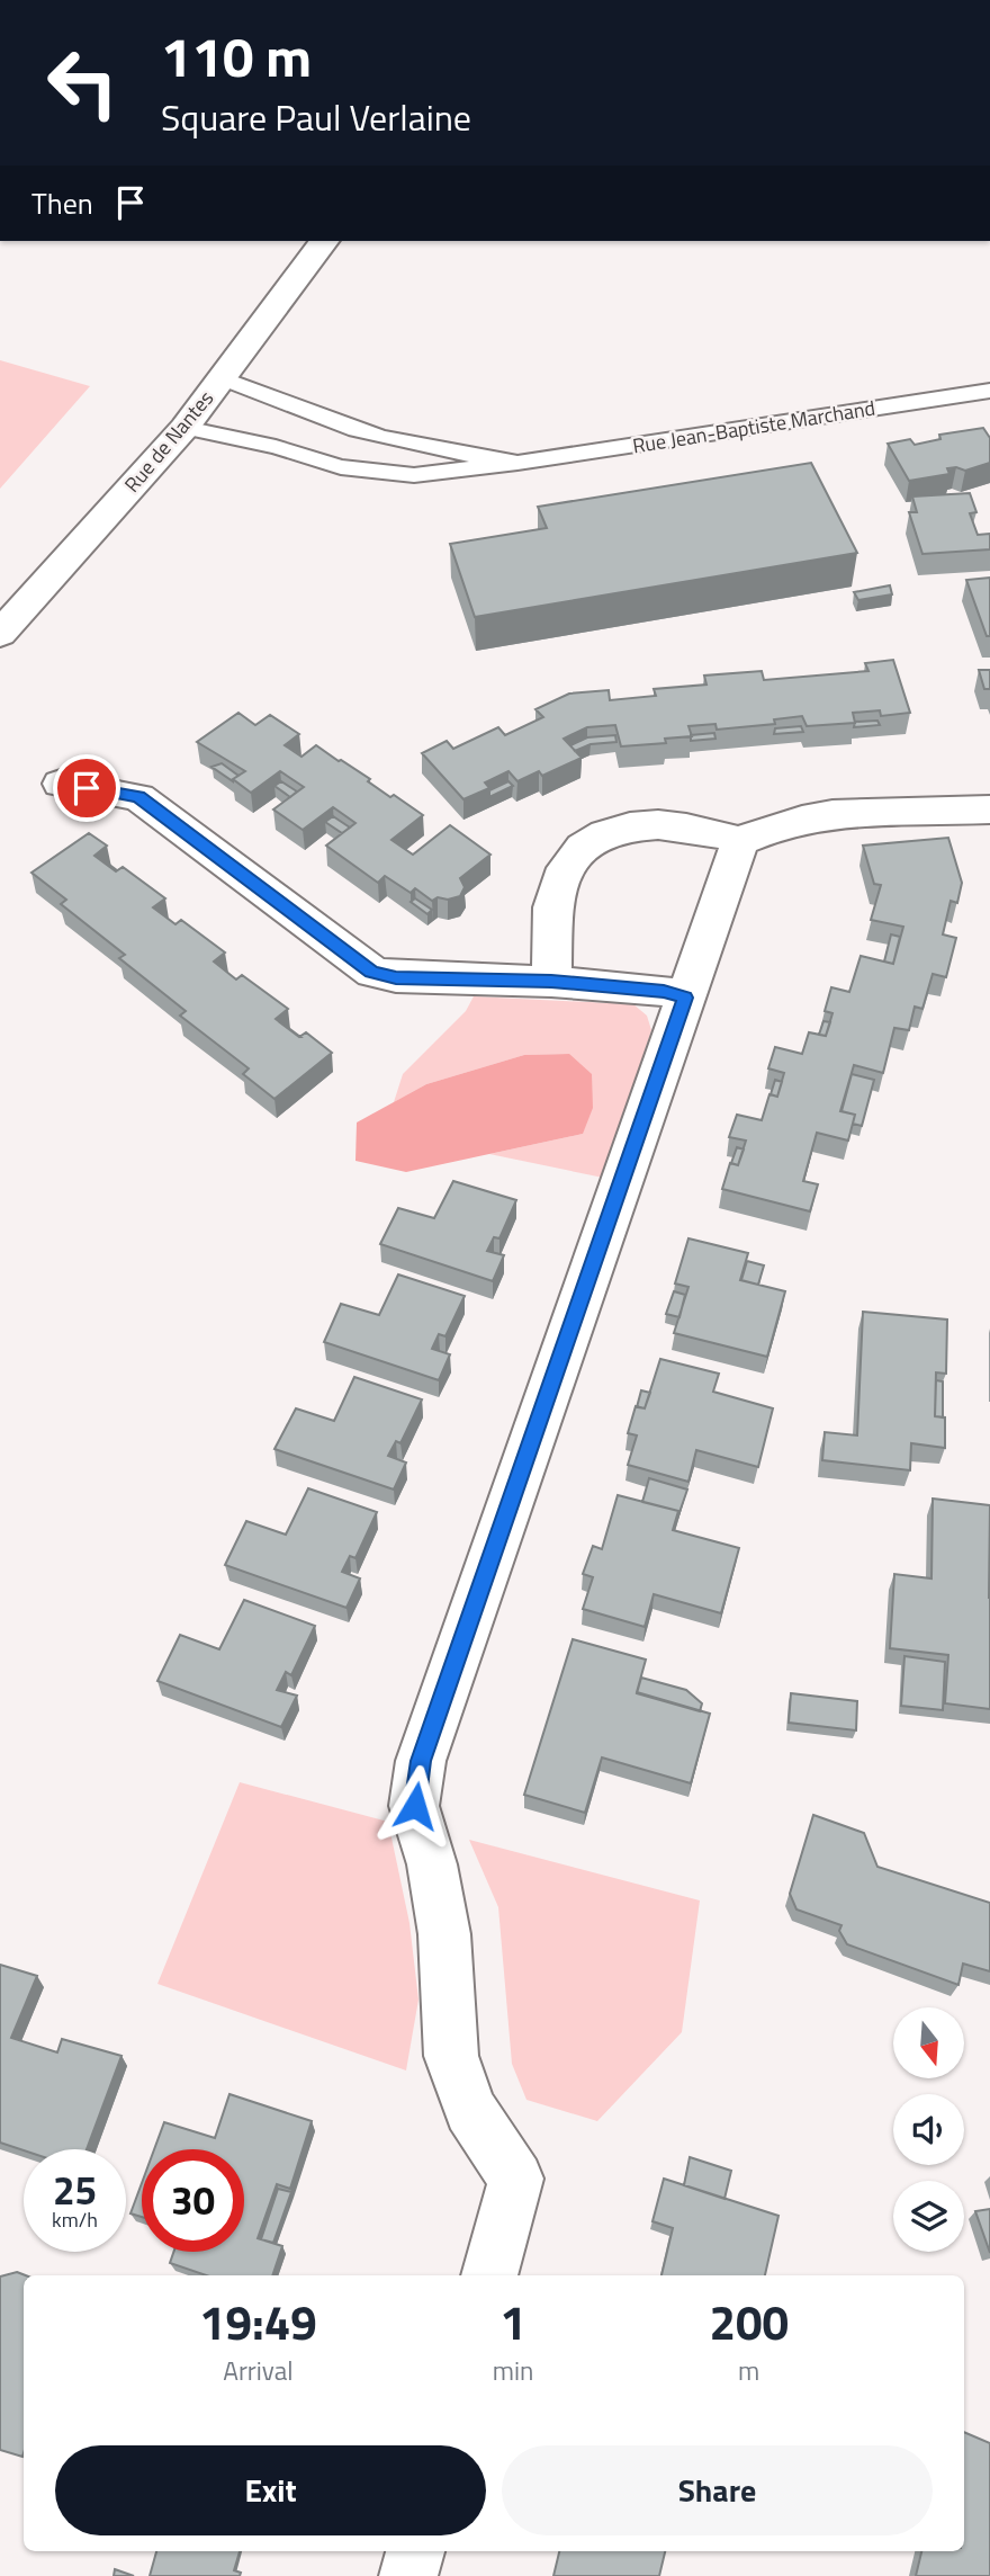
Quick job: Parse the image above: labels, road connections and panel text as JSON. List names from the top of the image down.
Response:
{
  "streets": {
    "street": ["Rue de Nantes"],
    "lane": ["Rue Jean-Baptiste Marchand"]
  },
  "crossings": [
    ["Rue Jean-Baptiste Marchand", "Rue de Nantes"]
  ],
  "north": "bottom",
  "page": {
    "turn": ["110 m", "Square Paul Verlaine"],
    "then": "Then",
    "speed": "25 km/h",
    "limit": "30",
    "eta": [
      "19:49",
      "Arrival",
      "1",
      "min",
      "200",
      "m"
    ],
    "buttons": ["Exit", "Share"]
  }
}
